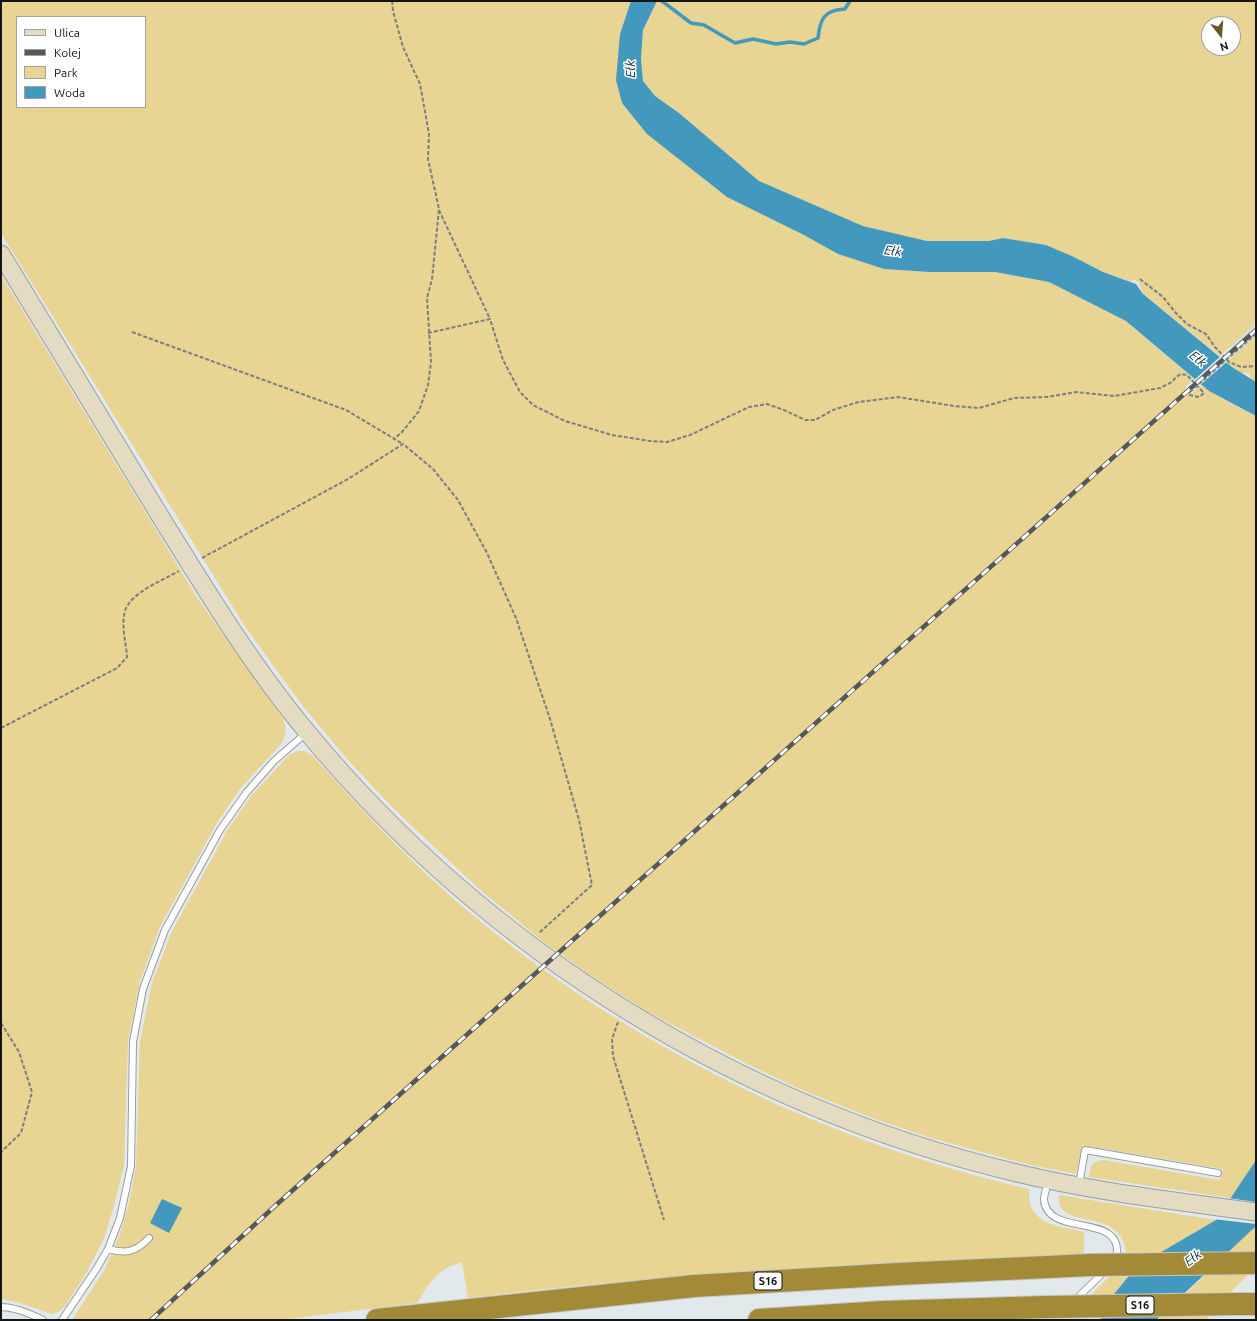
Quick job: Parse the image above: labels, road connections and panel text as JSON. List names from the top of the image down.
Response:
{
  "streets": {
    "highway": ["S16"]
  },
  "water": ["Ełk"],
  "legend": [
    "Ulica",
    "Kolej",
    "Park",
    "Woda"
  ],
  "north": "bottom"
}
